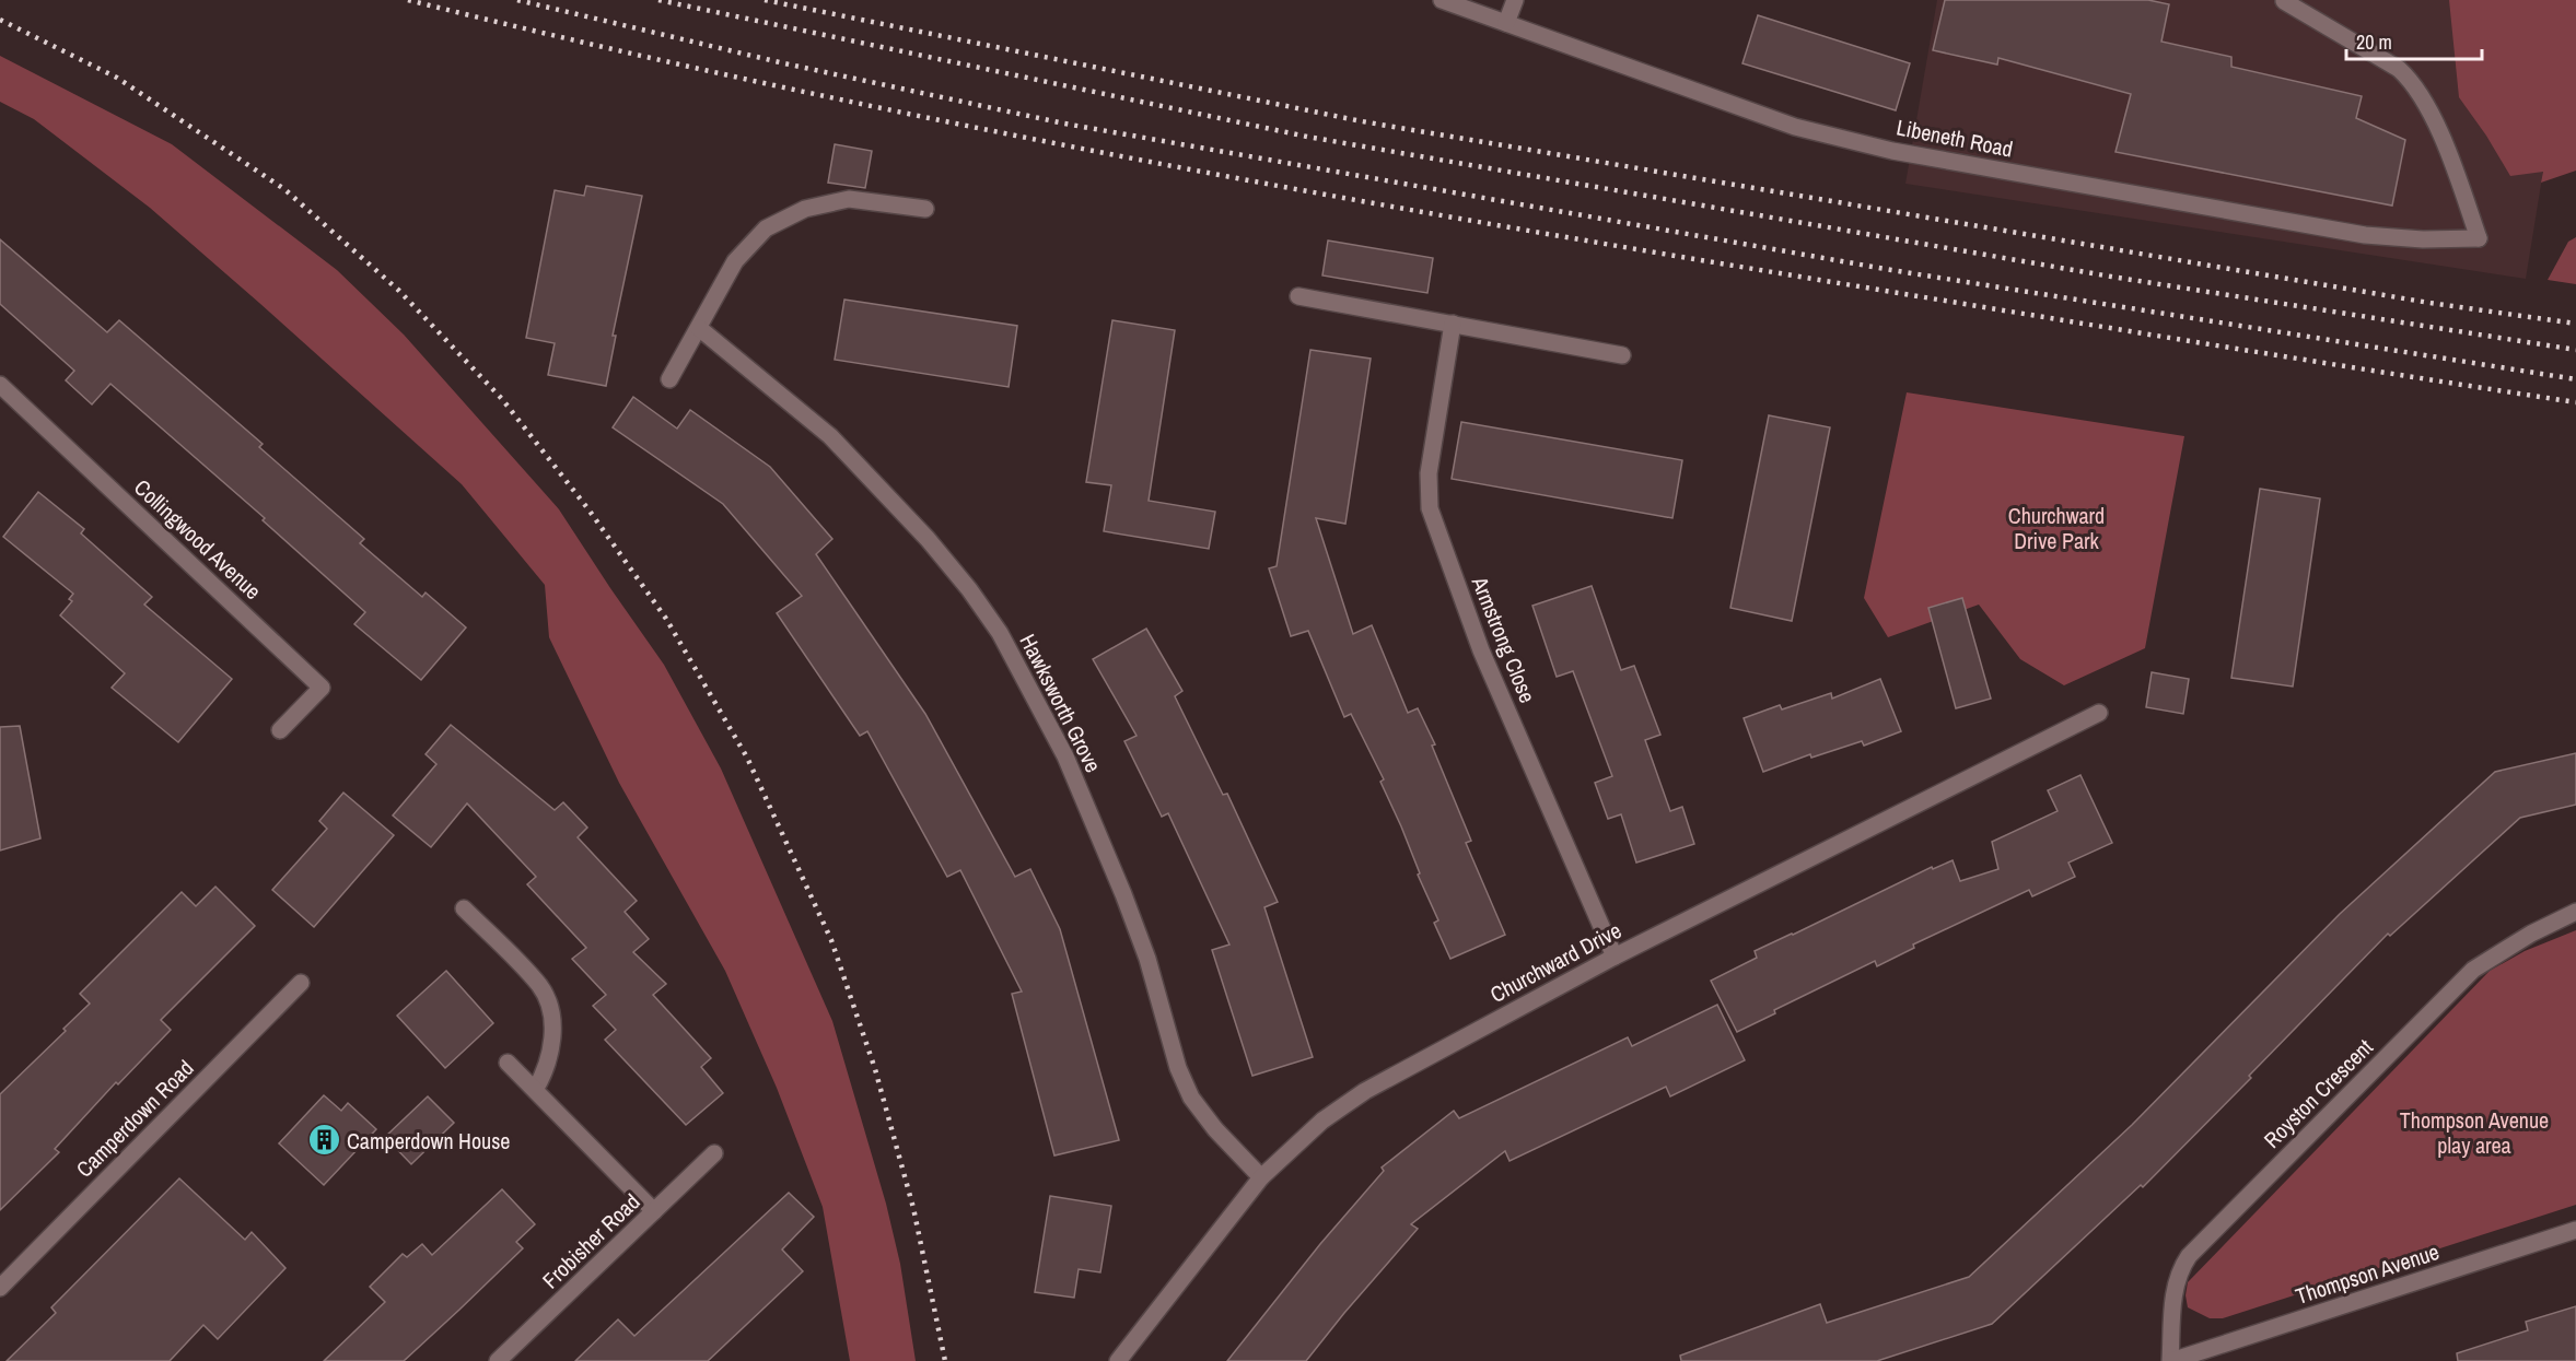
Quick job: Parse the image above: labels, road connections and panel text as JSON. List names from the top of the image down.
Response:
{
  "streets": {
    "street": [
      "Libeneth Road",
      "Collingwood Avenue",
      "Armstrong Close",
      "Hawksworth Grove",
      "Churchward Drive",
      "Royston Crescent",
      "Camperdown Road",
      "Frobisher Road",
      "Thompson Avenue"
    ]
  },
  "crossings": [
    ["Armstrong Close", "Churchward Drive"],
    ["Hawksworth Grove", "Churchward Drive"],
    ["Royston Crescent", "Thompson Avenue"]
  ],
  "parks": ["Churchward Drive Park", "Thompson Avenue play area"],
  "places": {
    "building": ["Camperdown House"]
  },
  "scale_bar": "20 m"
}
